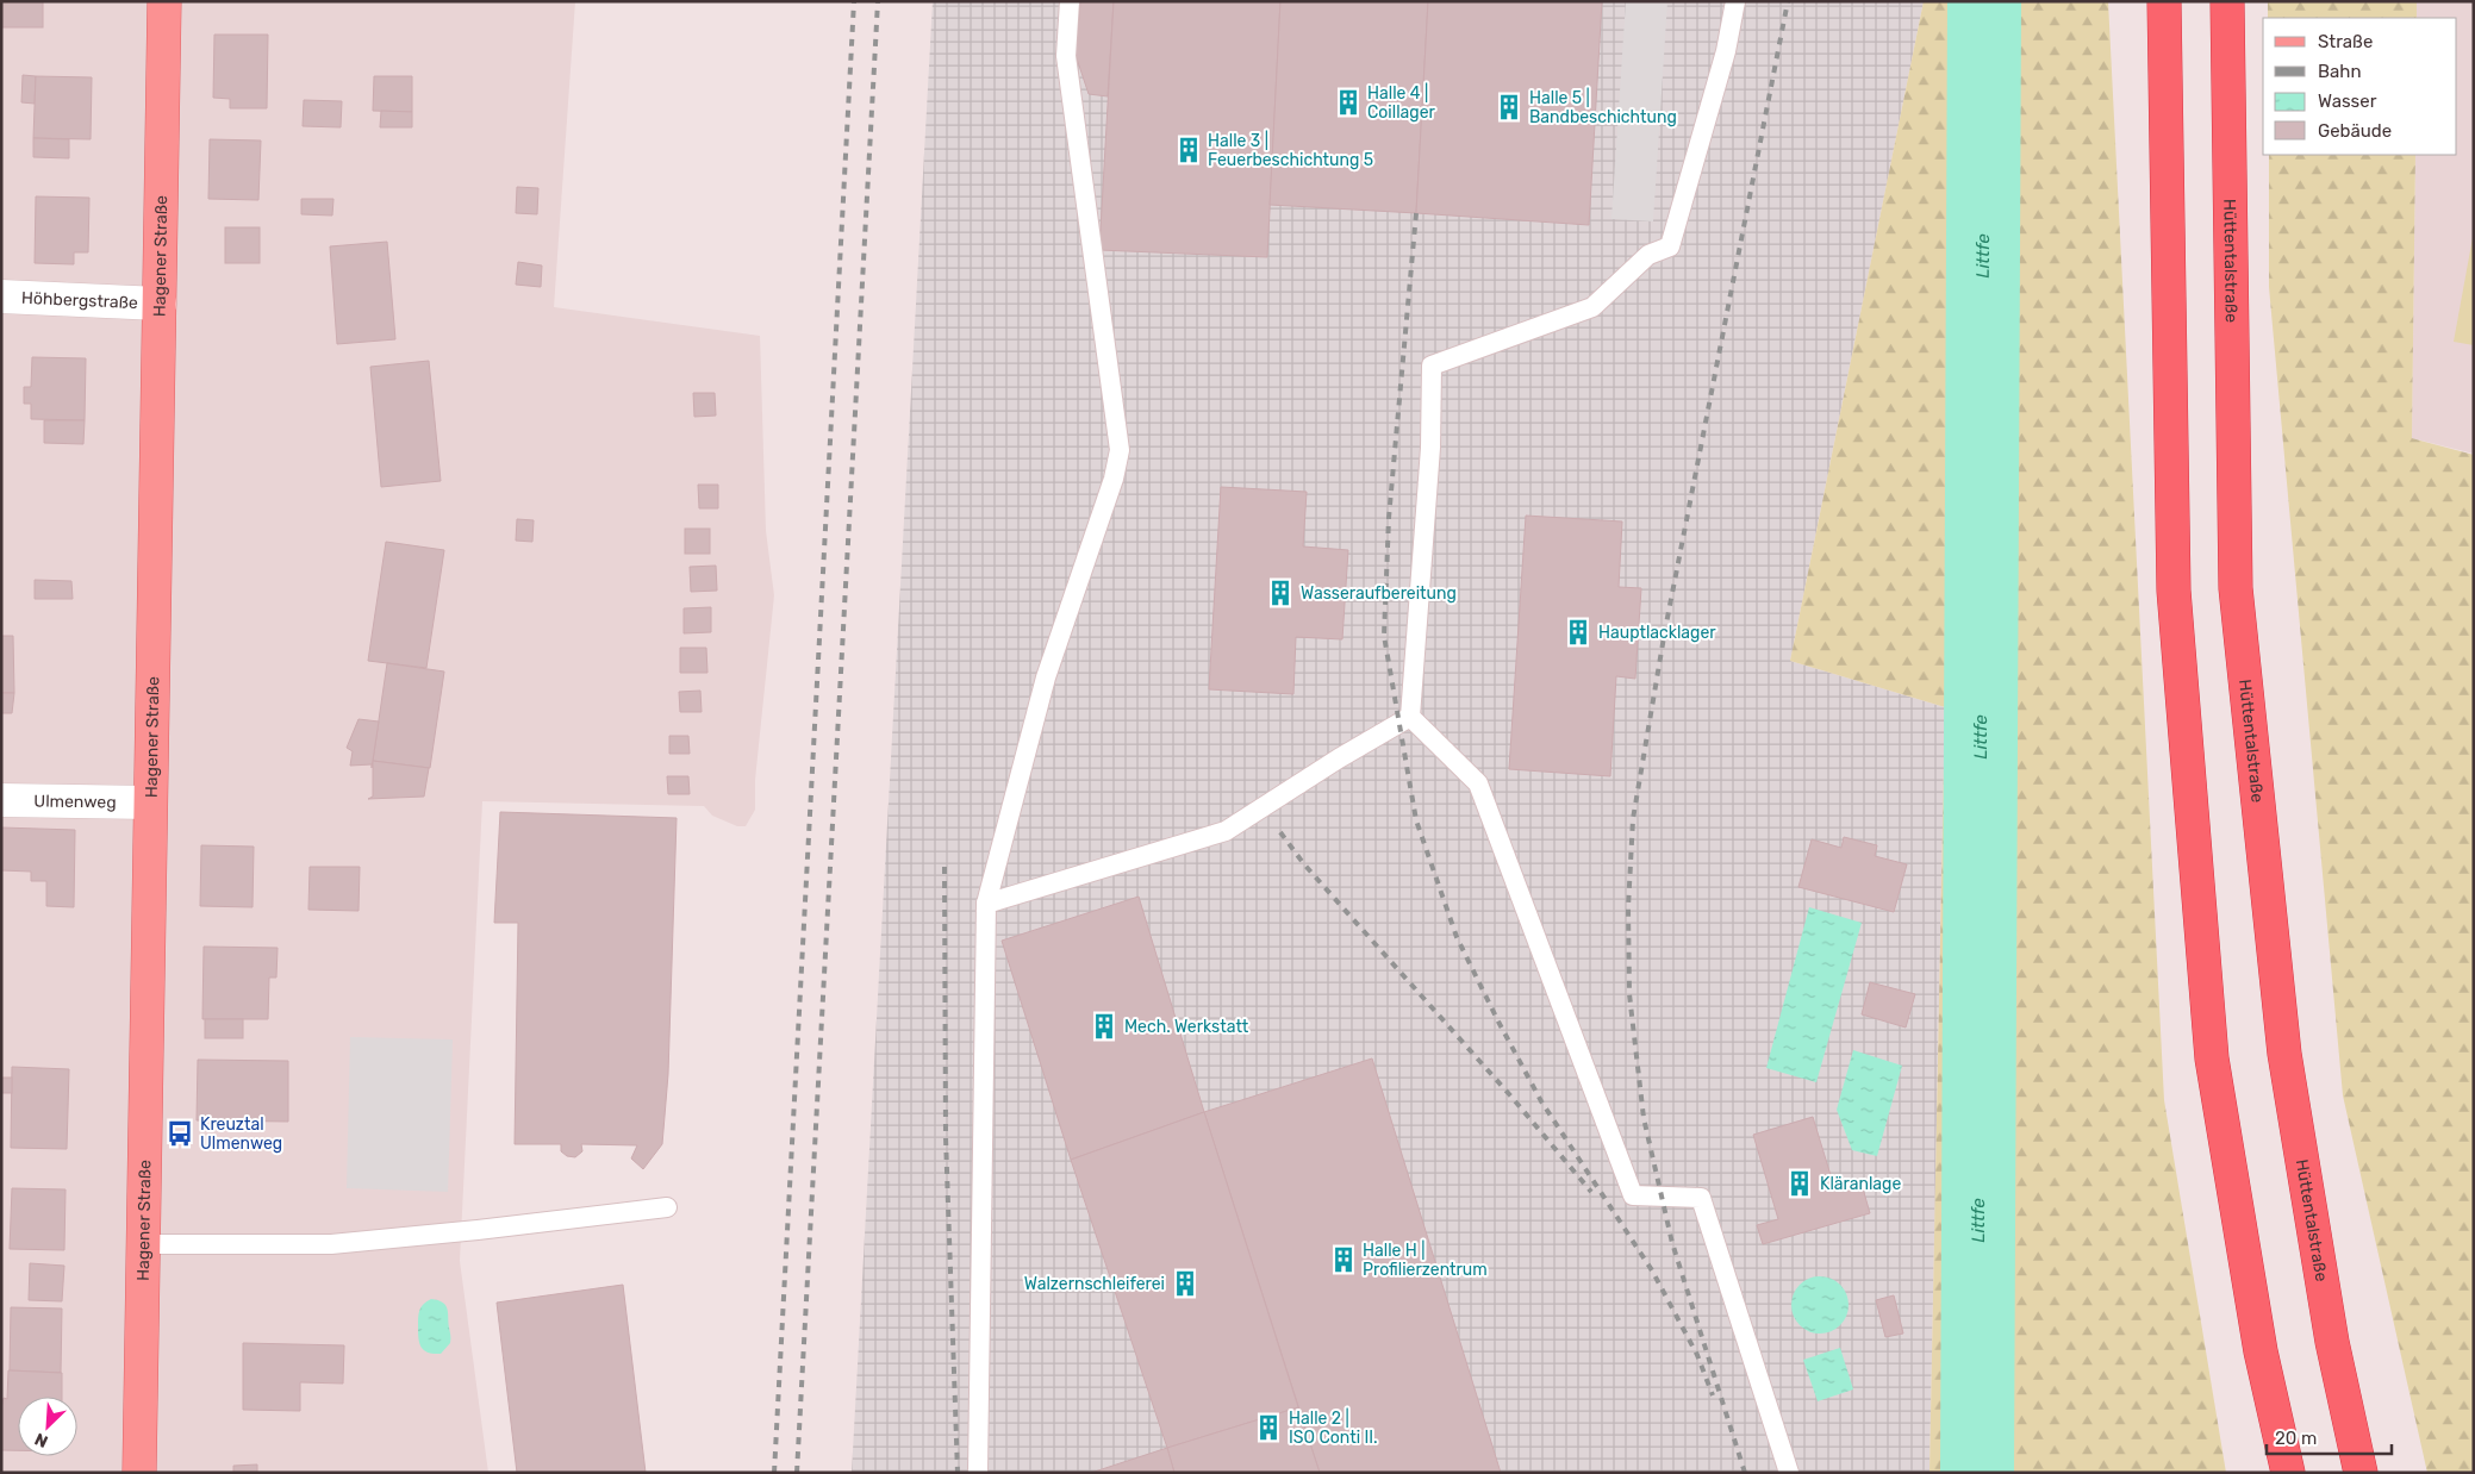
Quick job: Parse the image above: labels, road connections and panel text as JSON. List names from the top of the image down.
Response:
{
  "streets": {
    "highway": ["Hüttentalstraße"],
    "main road": ["Hagener Straße"],
    "street": ["Höhbergstraße", "Ulmenweg"]
  },
  "crossings": [
    ["Hagener Straße", "Höhbergstraße"],
    ["Hagener Straße", "Ulmenweg"]
  ],
  "water": ["Littfe"],
  "places": {
    "building": [
      "Halle 4 | Coillager",
      "Halle 5 | Bandbeschichtung",
      "Halle 3 | Feuerbeschichtung 5",
      "Wasseraufbereitung",
      "Hauptlacklager",
      "Mech. Werkstatt",
      "Kläranlage",
      "Halle H | Profilierzentrum",
      "Walzernschleiferei",
      "Halle 2 | ISO Conti II."
    ],
    "bus stop": ["Kreuztal Ulmenweg"]
  },
  "legend": [
    "Straße",
    "Bahn",
    "Wasser",
    "Gebäude"
  ],
  "scale_bar": "20 m",
  "north": "bottom left"
}
